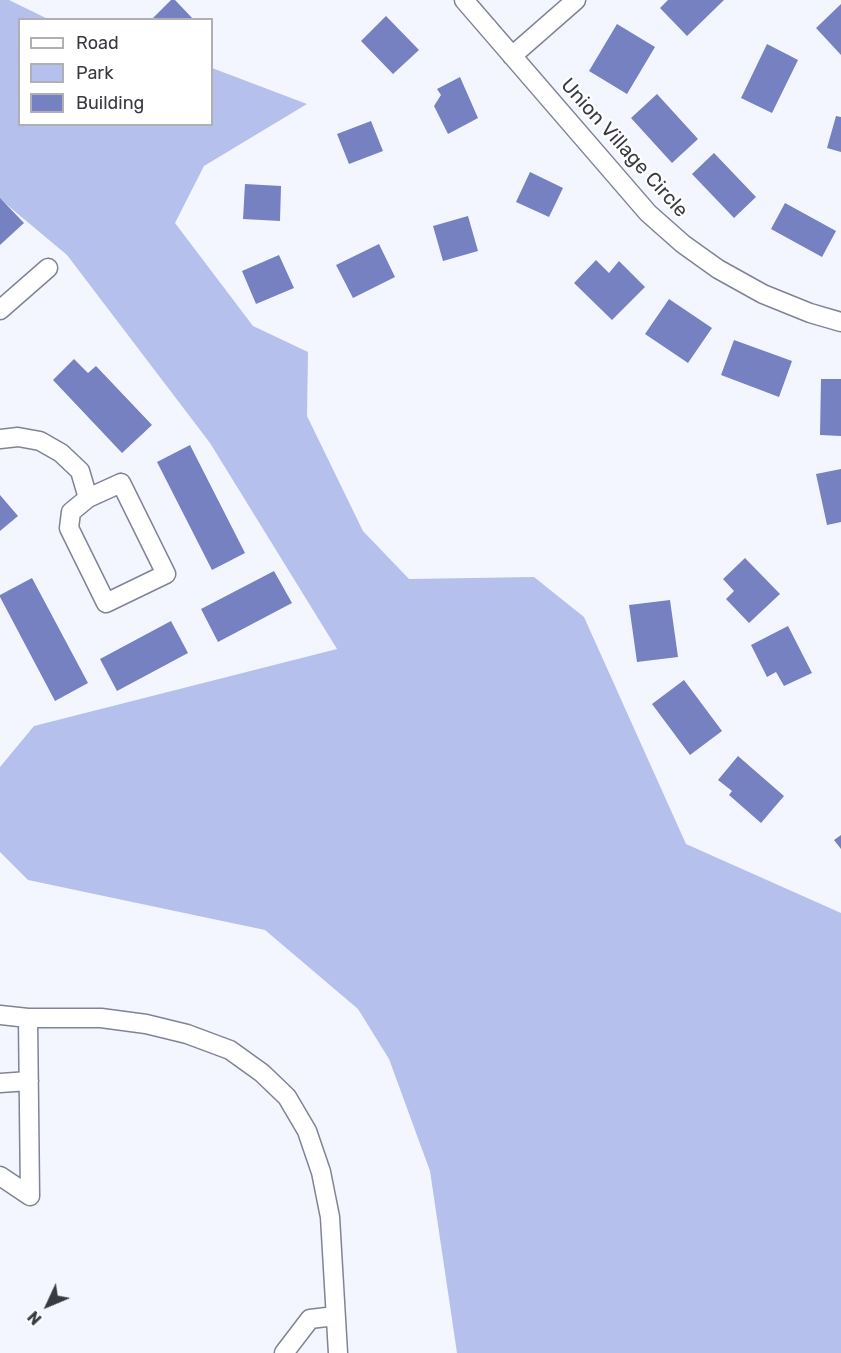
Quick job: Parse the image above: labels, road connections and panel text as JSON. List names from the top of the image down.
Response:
{
  "streets": {
    "street": ["Union Village Circle"]
  },
  "legend": ["Road", "Park", "Building"],
  "north": "bottom left"
}
